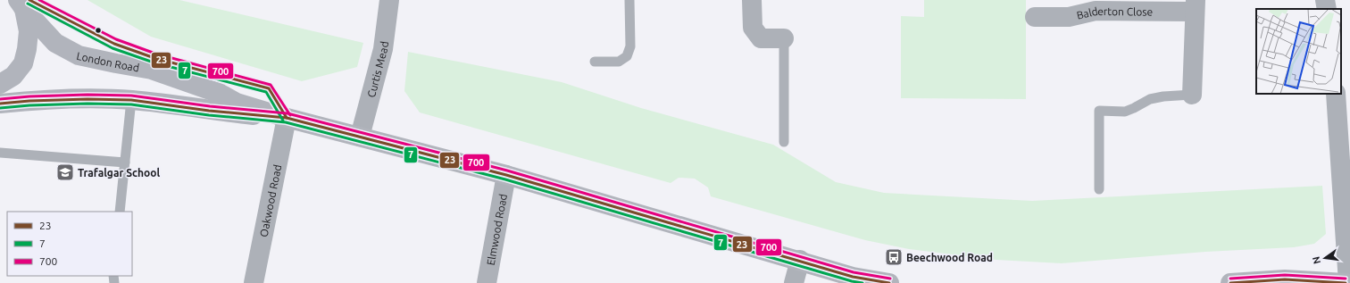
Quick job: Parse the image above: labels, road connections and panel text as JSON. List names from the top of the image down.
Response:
{
  "streets": {
    "main road": ["London Road"],
    "street": [
      "Balderton Close",
      "Curtis Mead",
      "Oakwood Road",
      "Elmwood Road"
    ]
  },
  "crossings": [
    ["London Road", "Curtis Mead"],
    ["London Road", "Oakwood Road"],
    ["London Road", "Elmwood Road"]
  ],
  "places": {
    "school or university": ["Trafalgar School"],
    "bus stop": ["Beechwood Road"]
  },
  "lines": ["transit line 23", "transit line 700", "transit line 7"],
  "legend": ["23", "7", "700"],
  "north": "left"
}
